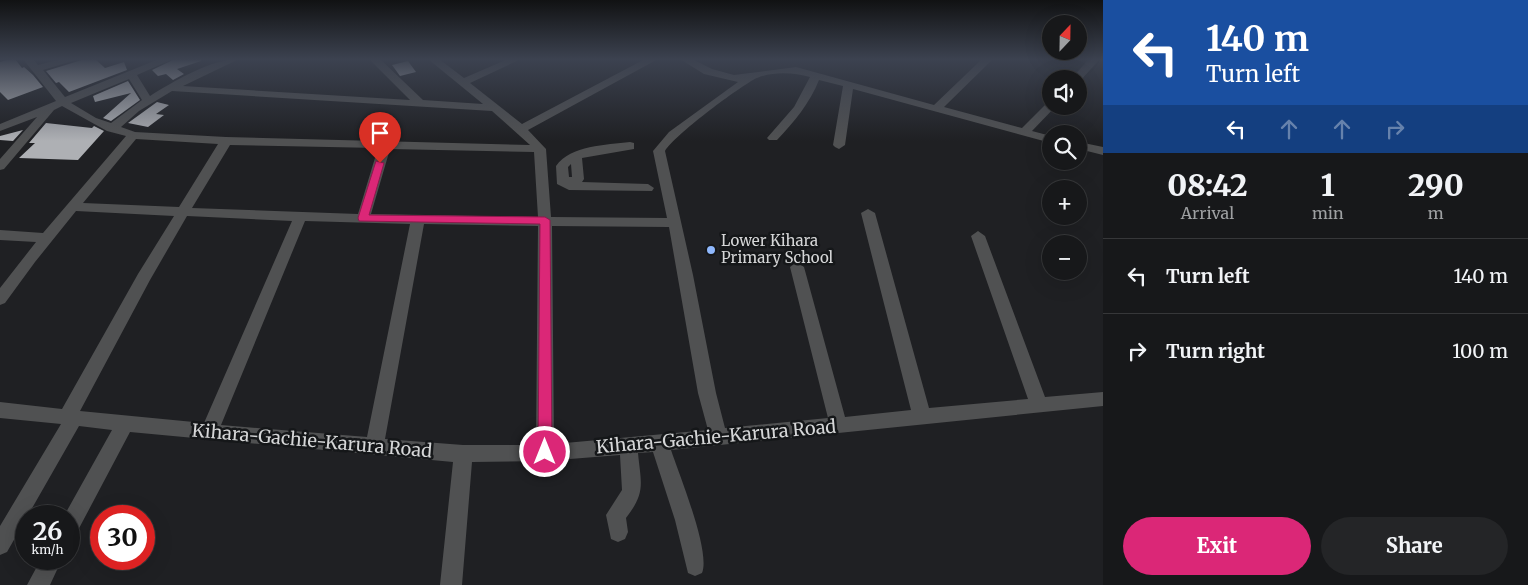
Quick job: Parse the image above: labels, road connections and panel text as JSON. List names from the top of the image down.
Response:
{
  "streets": {
    "street": ["Kihara-Gachie-Karura Road"]
  },
  "places": ["Lower Kihara Primary School"],
  "north": "top",
  "page": {
    "turn": ["140 m", "Turn left"],
    "map_buttons": ["+", "−"],
    "eta": [
      "08:42",
      "Arrival",
      "1",
      "min",
      "290",
      "m"
    ],
    "list": [
      {
        "name": "Turn left",
        "value": "140 m"
      },
      {
        "name": "Turn right",
        "value": "100 m"
      }
    ],
    "speed": "26 km/h",
    "limit": "30",
    "buttons": ["Exit", "Share"]
  }
}
